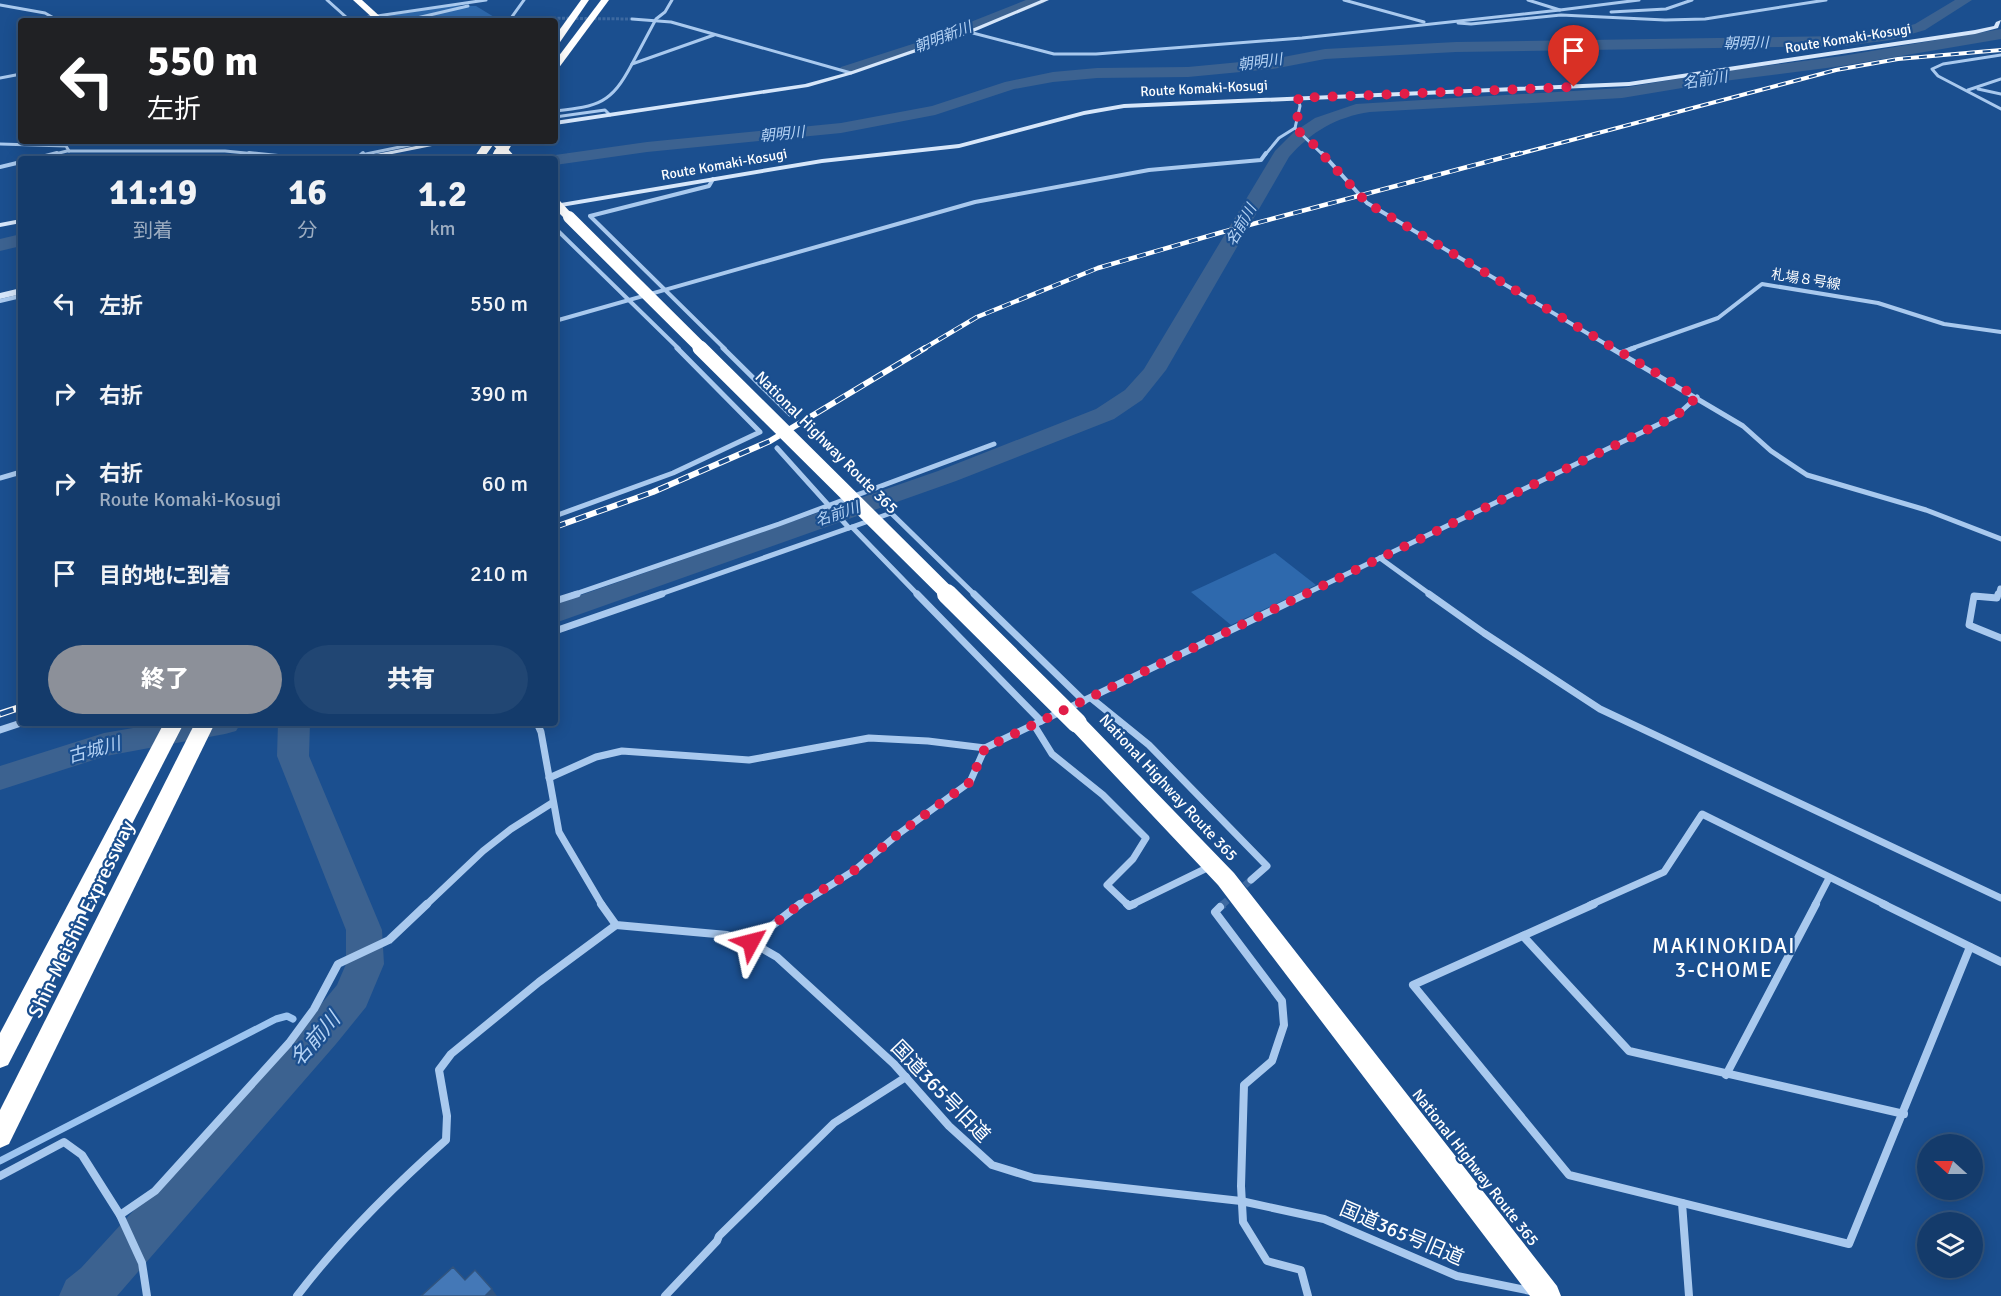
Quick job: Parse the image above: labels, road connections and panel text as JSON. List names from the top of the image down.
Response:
{
  "streets": {
    "highway": ["National Highway Route 365", "Shin-Meishin Expressway"],
    "main road": ["Route Komaki-Kosugi"],
    "street": ["札場８号線", "国道365号旧道"]
  },
  "crossings": [
    ["Route Komaki-Kosugi", "National Highway Route 365"],
    ["National Highway Route 365", "国道365号旧道"]
  ],
  "districts": ["MAKINOKIDAI 3-CHOME"],
  "water": [
    "朝明新川",
    "朝明川",
    "名前川",
    "古城川"
  ],
  "north": "left",
  "page": {
    "turn": ["550 m", "左折"],
    "eta": [
      "11:19",
      "到着",
      "16",
      "分",
      "1.2",
      "km"
    ],
    "list": [
      {
        "name": "左折",
        "value": "550 m"
      },
      {
        "name": "右折",
        "value": "390 m"
      },
      {
        "name": "右折",
        "note": "Route Komaki-Kosugi",
        "value": "60 m"
      },
      {
        "name": "目的地に到着",
        "value": "210 m"
      }
    ],
    "buttons": ["終了", "共有"]
  }
}
